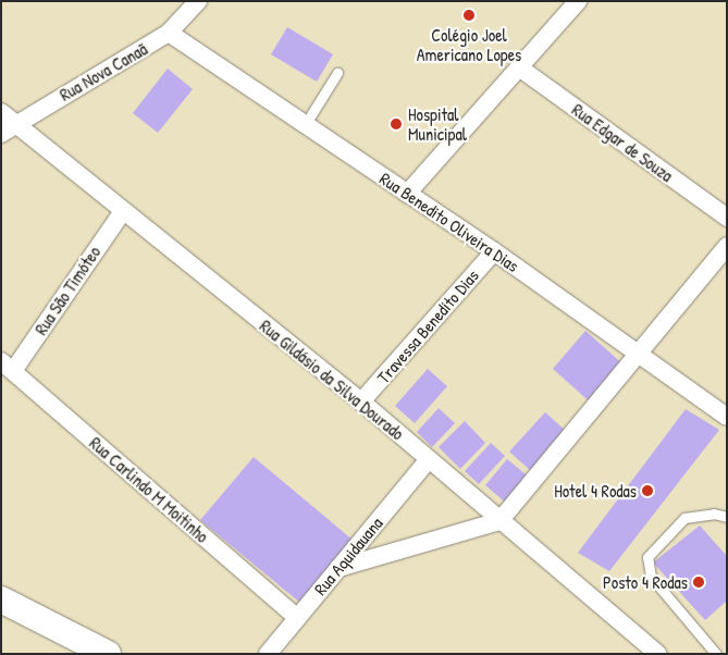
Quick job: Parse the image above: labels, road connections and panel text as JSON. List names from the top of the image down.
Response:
{
  "streets": {
    "street": [
      "Rua Nova Canaã",
      "Rua Edgar de Souza",
      "Rua Benedito Oliveira Dias",
      "Rua São Timóteo",
      "Travessa Benedito Dias",
      "Rua Gildásio da Silva Dourado",
      "Rua Carlindo M Moitinho",
      "Rua Aquidauana"
    ]
  },
  "crossings": [
    ["Rua Nova Canaã", "Rua Benedito Oliveira Dias"],
    ["Rua Nova Canaã", "Rua Gildásio da Silva Dourado"],
    ["Rua Benedito Oliveira Dias", "Travessa Benedito Dias"],
    ["Rua São Timóteo", "Rua Gildásio da Silva Dourado"],
    ["Rua São Timóteo", "Rua Carlindo M Moitinho"],
    ["Travessa Benedito Dias", "Rua Gildásio da Silva Dourado"],
    ["Rua Gildásio da Silva Dourado", "Rua Aquidauana"],
    ["Rua Carlindo M Moitinho", "Rua Aquidauana"]
  ],
  "places": [
    "Colégio Joel Americano Lopes",
    "Hospital Municipal",
    "Hotel 4 Rodas",
    "Posto 4 Rodas"
  ]
}
